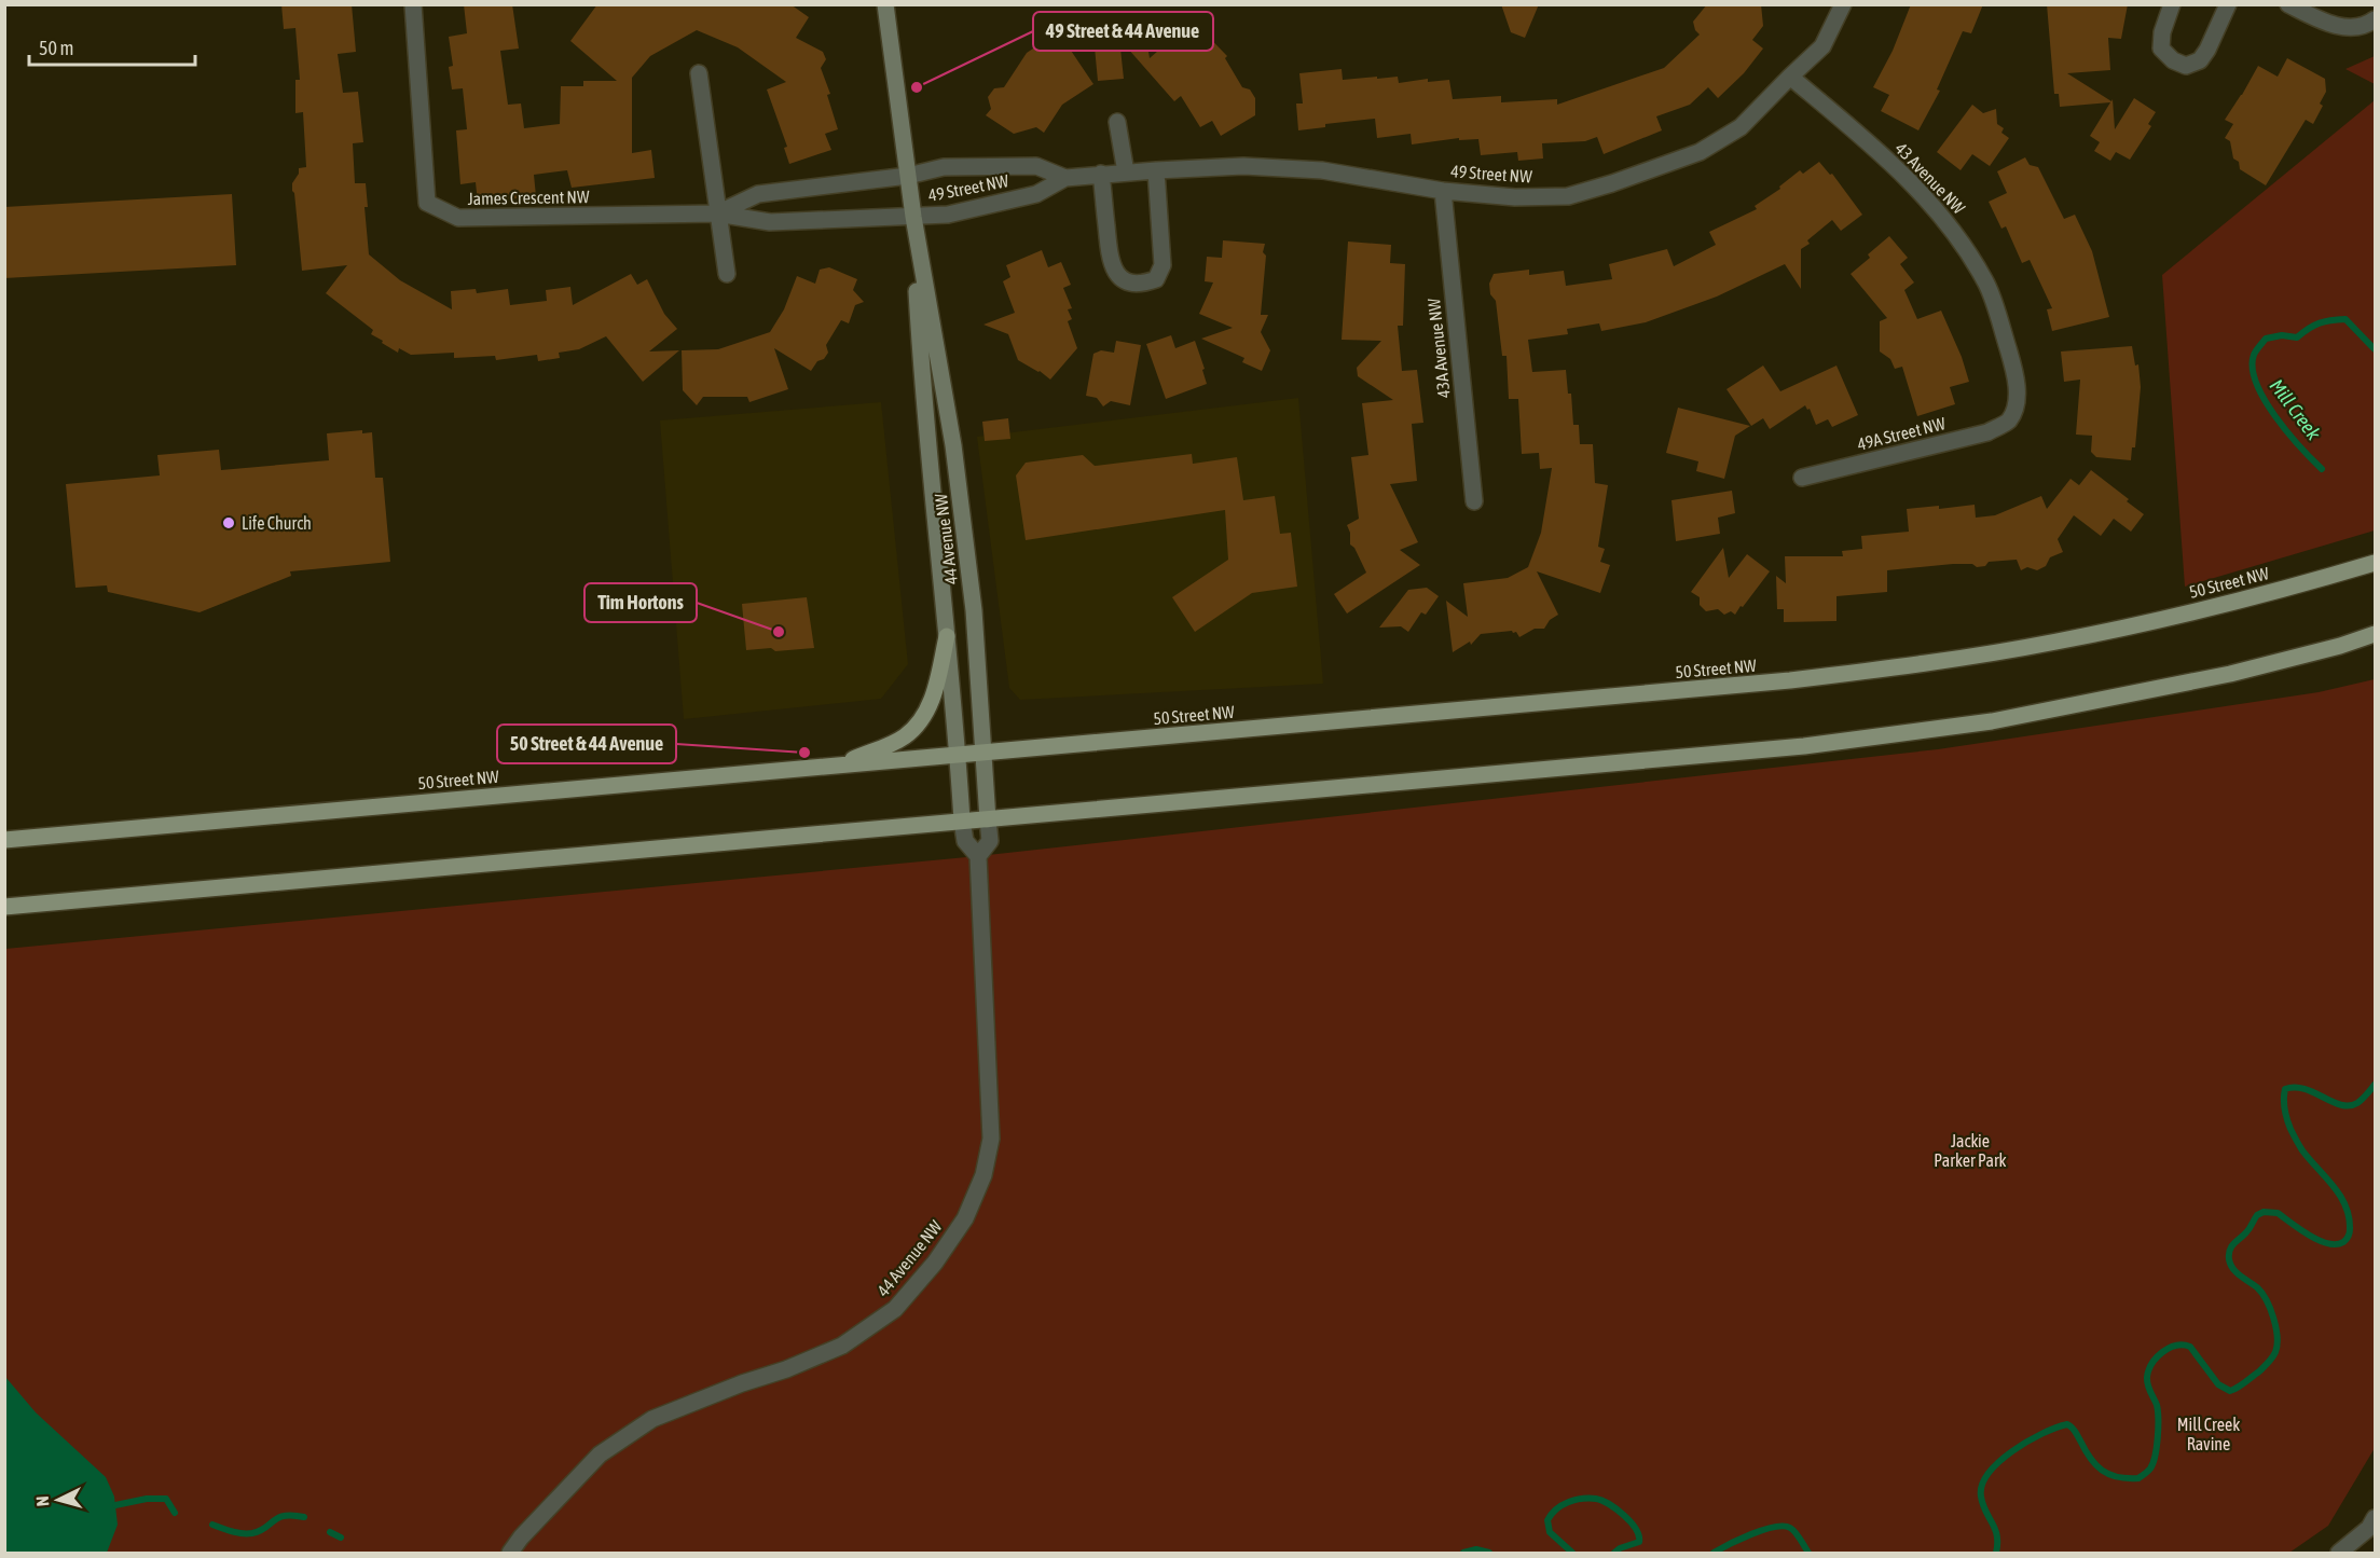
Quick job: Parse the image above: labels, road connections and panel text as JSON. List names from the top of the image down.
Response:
{
  "streets": {
    "main road": ["50 Street NW"],
    "street": [
      "49 Street NW",
      "43 Avenue NW",
      "James Crescent NW",
      "43A Avenue NW",
      "49A Street NW",
      "44 Avenue NW"
    ]
  },
  "crossings": [
    ["49 Street NW", "43 Avenue NW"],
    ["49 Street NW", "James Crescent NW"],
    ["49 Street NW", "43A Avenue NW"],
    ["49 Street NW", "44 Avenue NW"],
    ["43 Avenue NW", "49A Street NW"],
    ["James Crescent NW", "44 Avenue NW"],
    ["44 Avenue NW", "50 Street NW"]
  ],
  "water": ["Mill Creek"],
  "parks": ["Jackie Parker Park", "Mill Creek Ravine"],
  "places": [
    "49 Street & 44 Avenue",
    "Life Church",
    "Tim Hortons",
    "50 Street & 44 Avenue"
  ],
  "scale_bar": "50 m",
  "north": "left"
}
